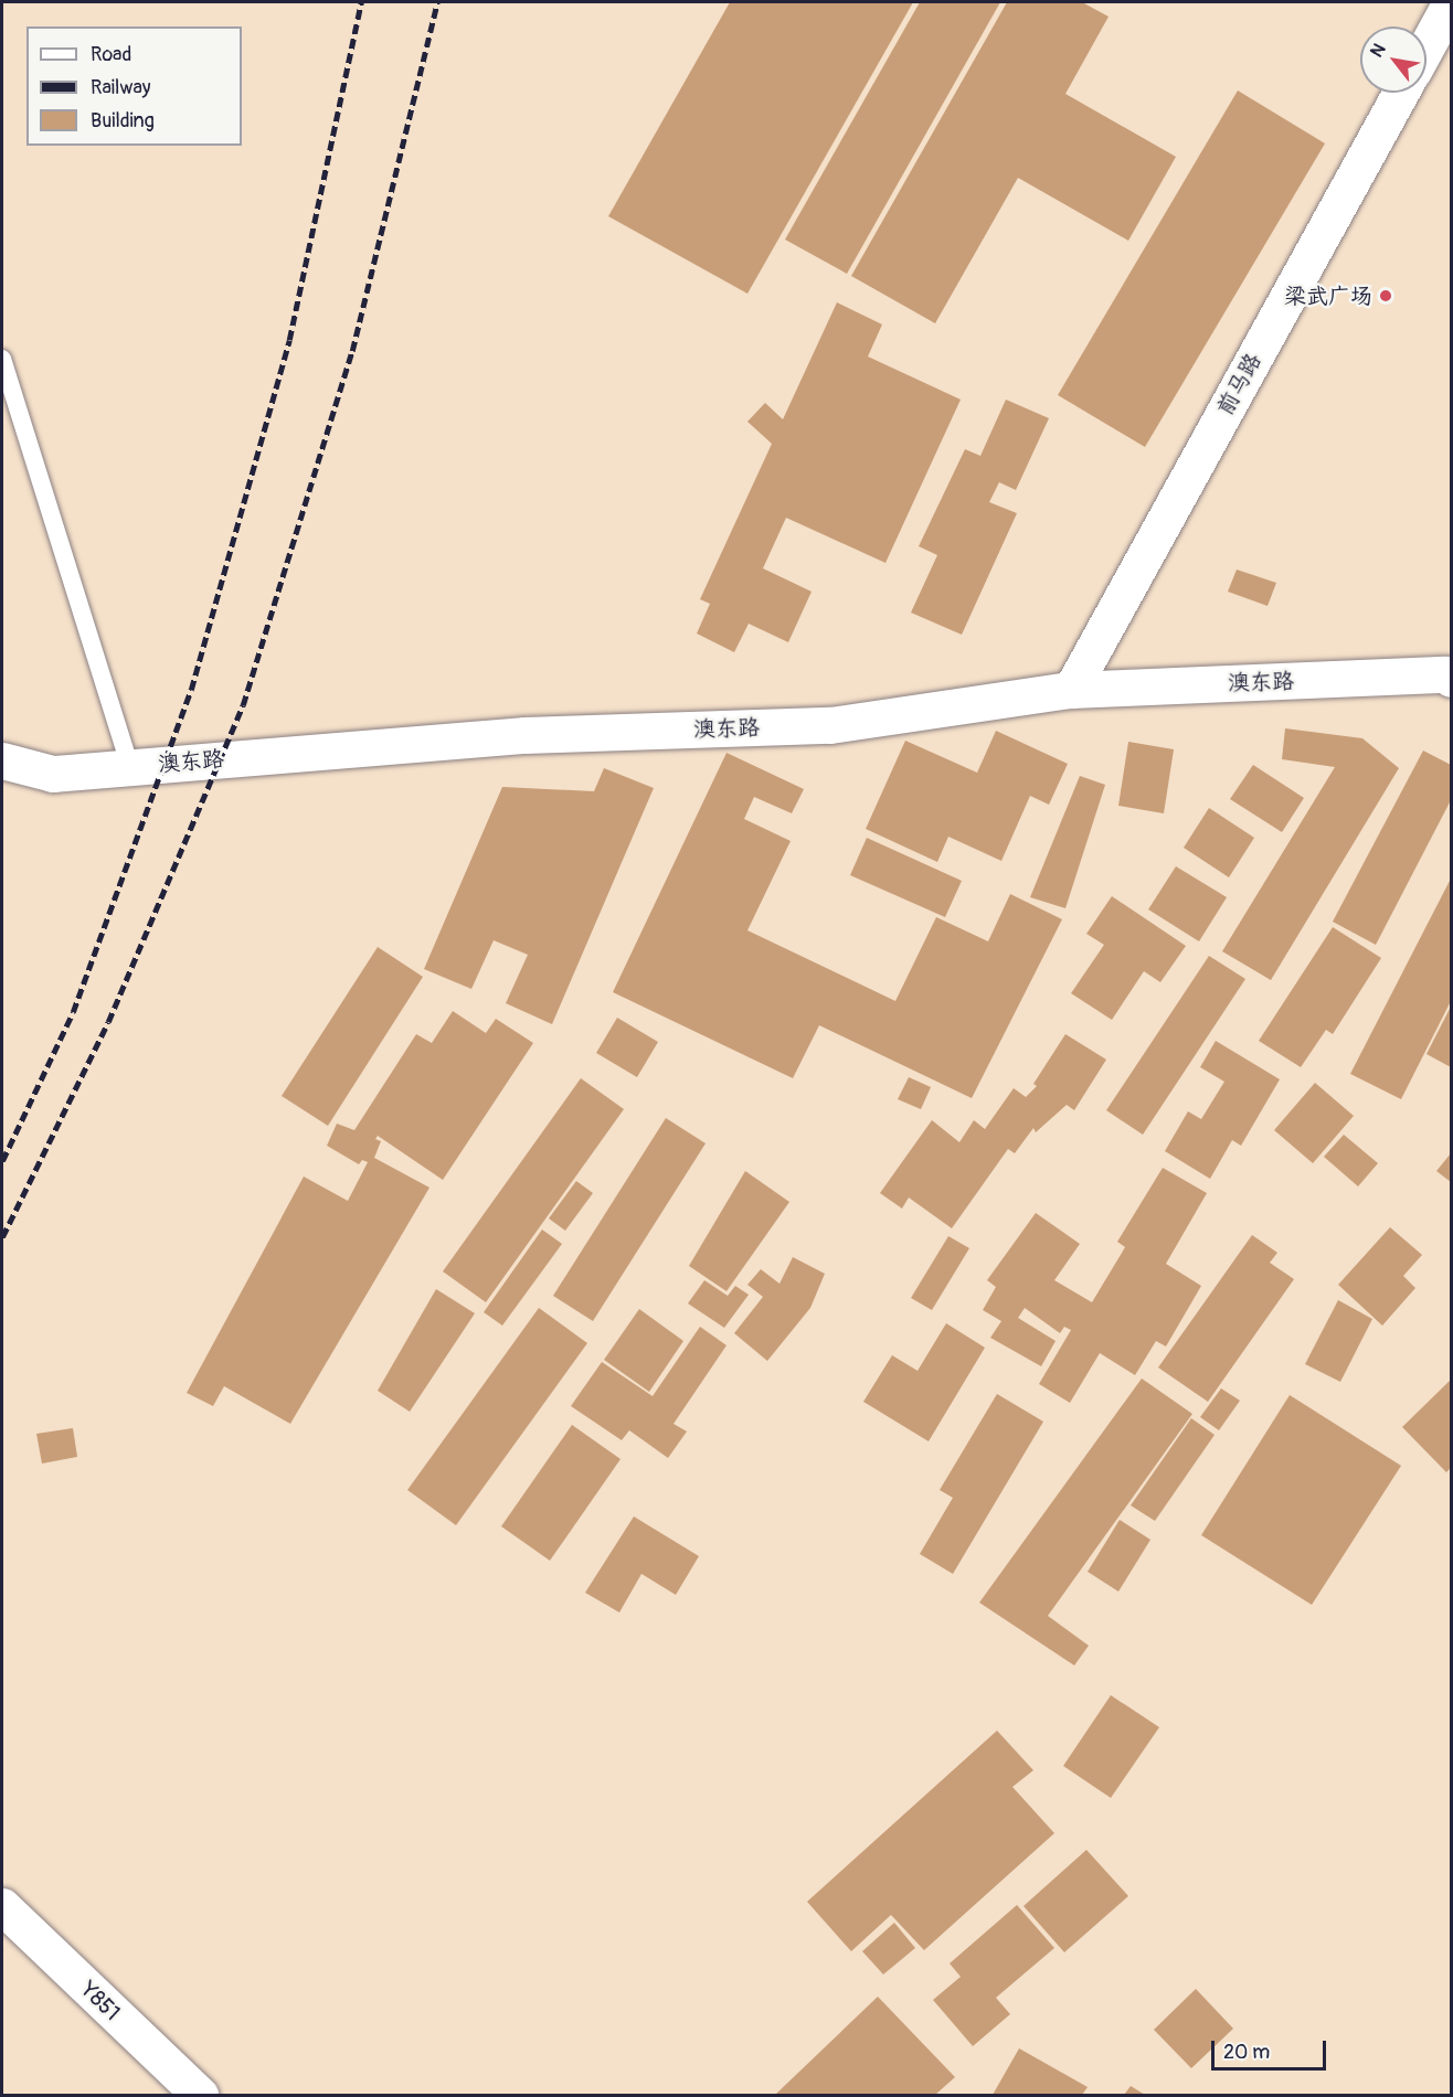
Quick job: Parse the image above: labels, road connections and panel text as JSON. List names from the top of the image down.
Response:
{
  "streets": {
    "street": ["前马路", "澳东路", "Y851"]
  },
  "crossings": [
    ["前马路", "澳东路"]
  ],
  "places": ["梁武广场"],
  "legend": ["Road", "Railway", "Building"],
  "scale_bar": "20 m",
  "north": "top left"
}
